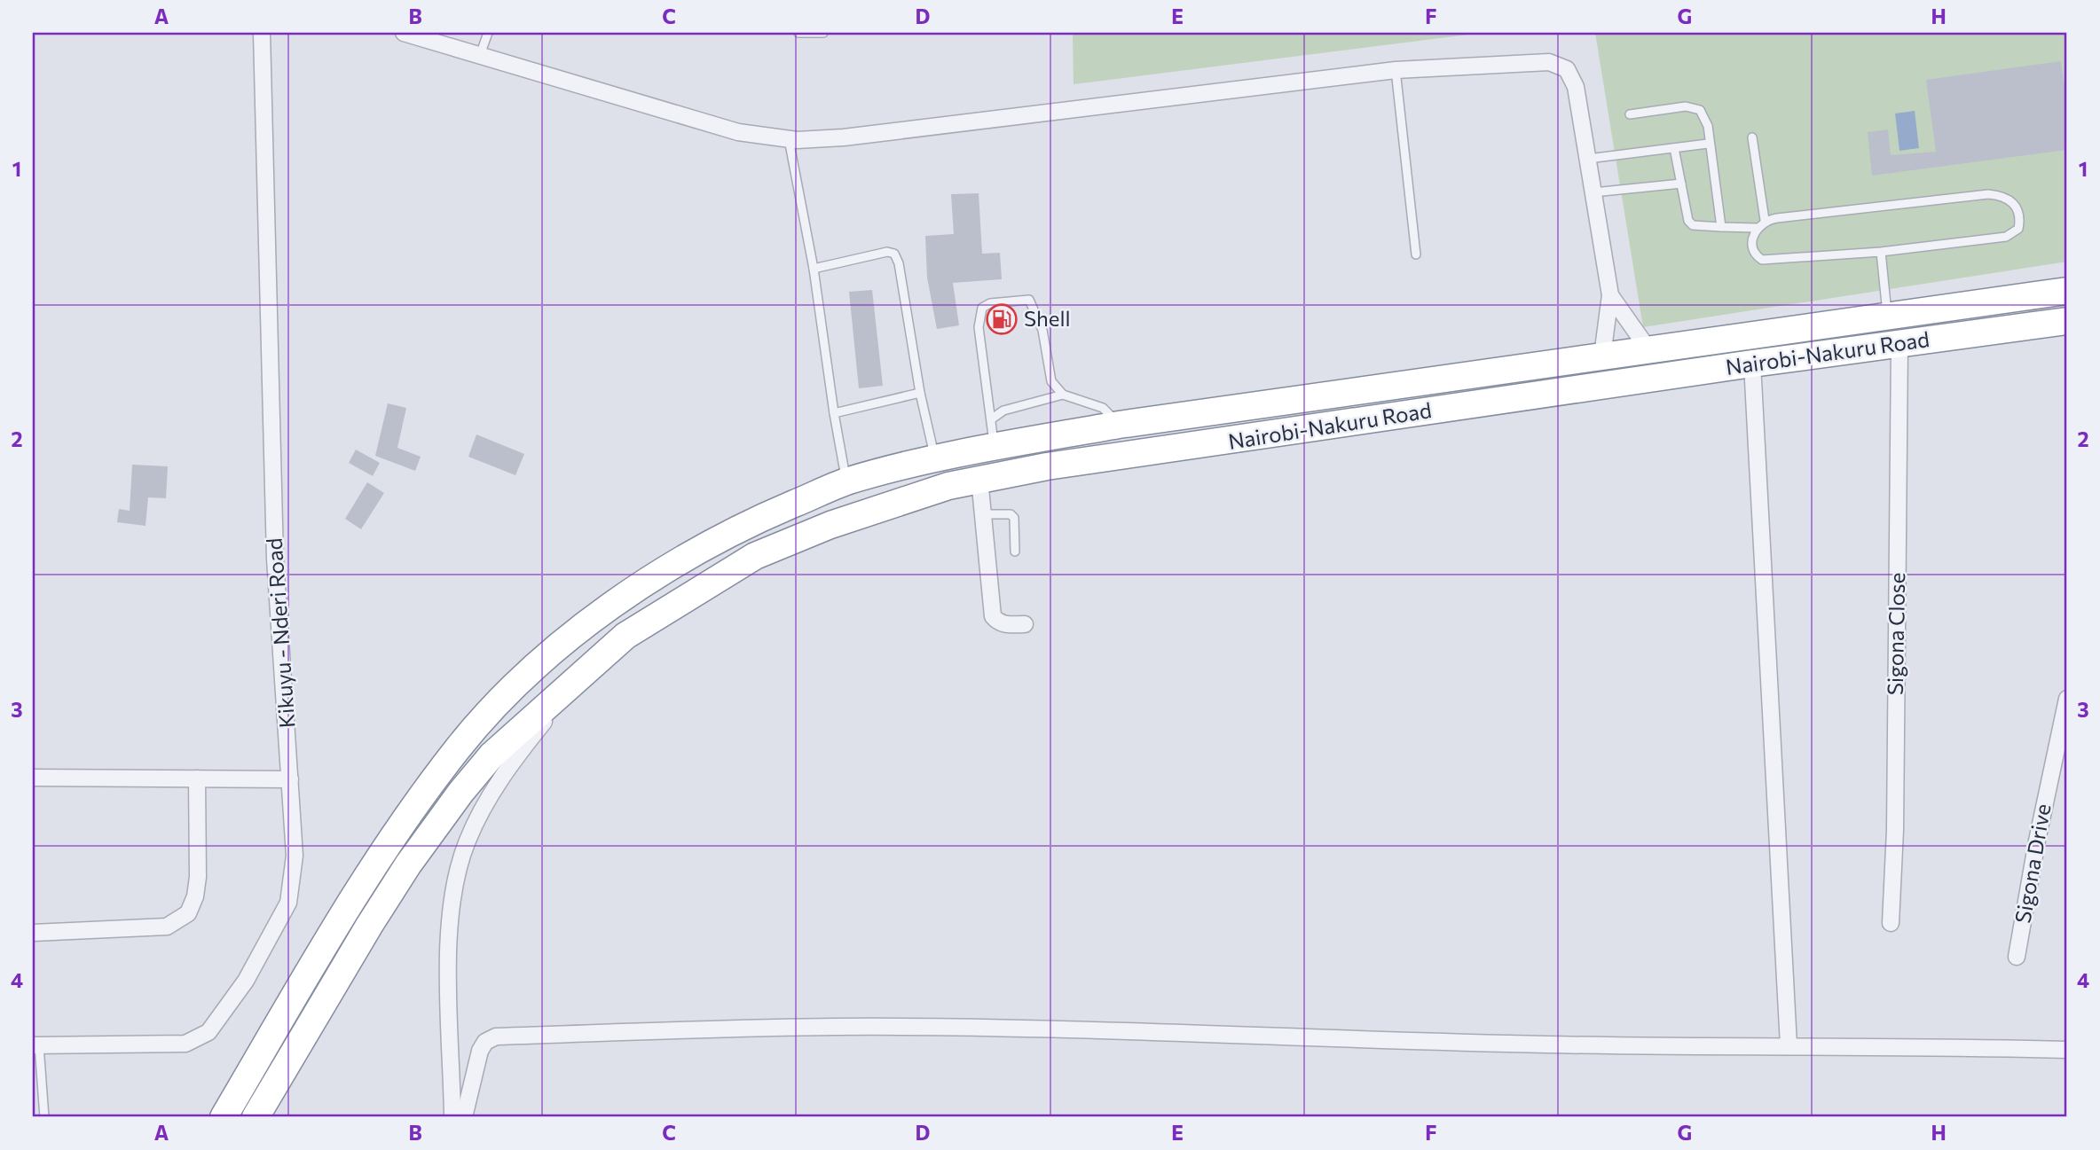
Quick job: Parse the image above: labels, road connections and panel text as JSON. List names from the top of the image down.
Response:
{
  "streets": {
    "highway": ["Nairobi-Nakuru Road"],
    "street": ["Kikuyu - Nderi Road", "Sigona Close", "Sigona Drive"]
  },
  "crossings": [
    ["Nairobi-Nakuru Road", "Sigona Close"]
  ],
  "places": {
    "fuel station": ["Shell"]
  },
  "grid": {
    "columns": [
      "A",
      "B",
      "C",
      "D",
      "E",
      "F",
      "G",
      "H"
    ],
    "rows": [
      "1",
      "2",
      "3",
      "4"
    ]
  }
}
